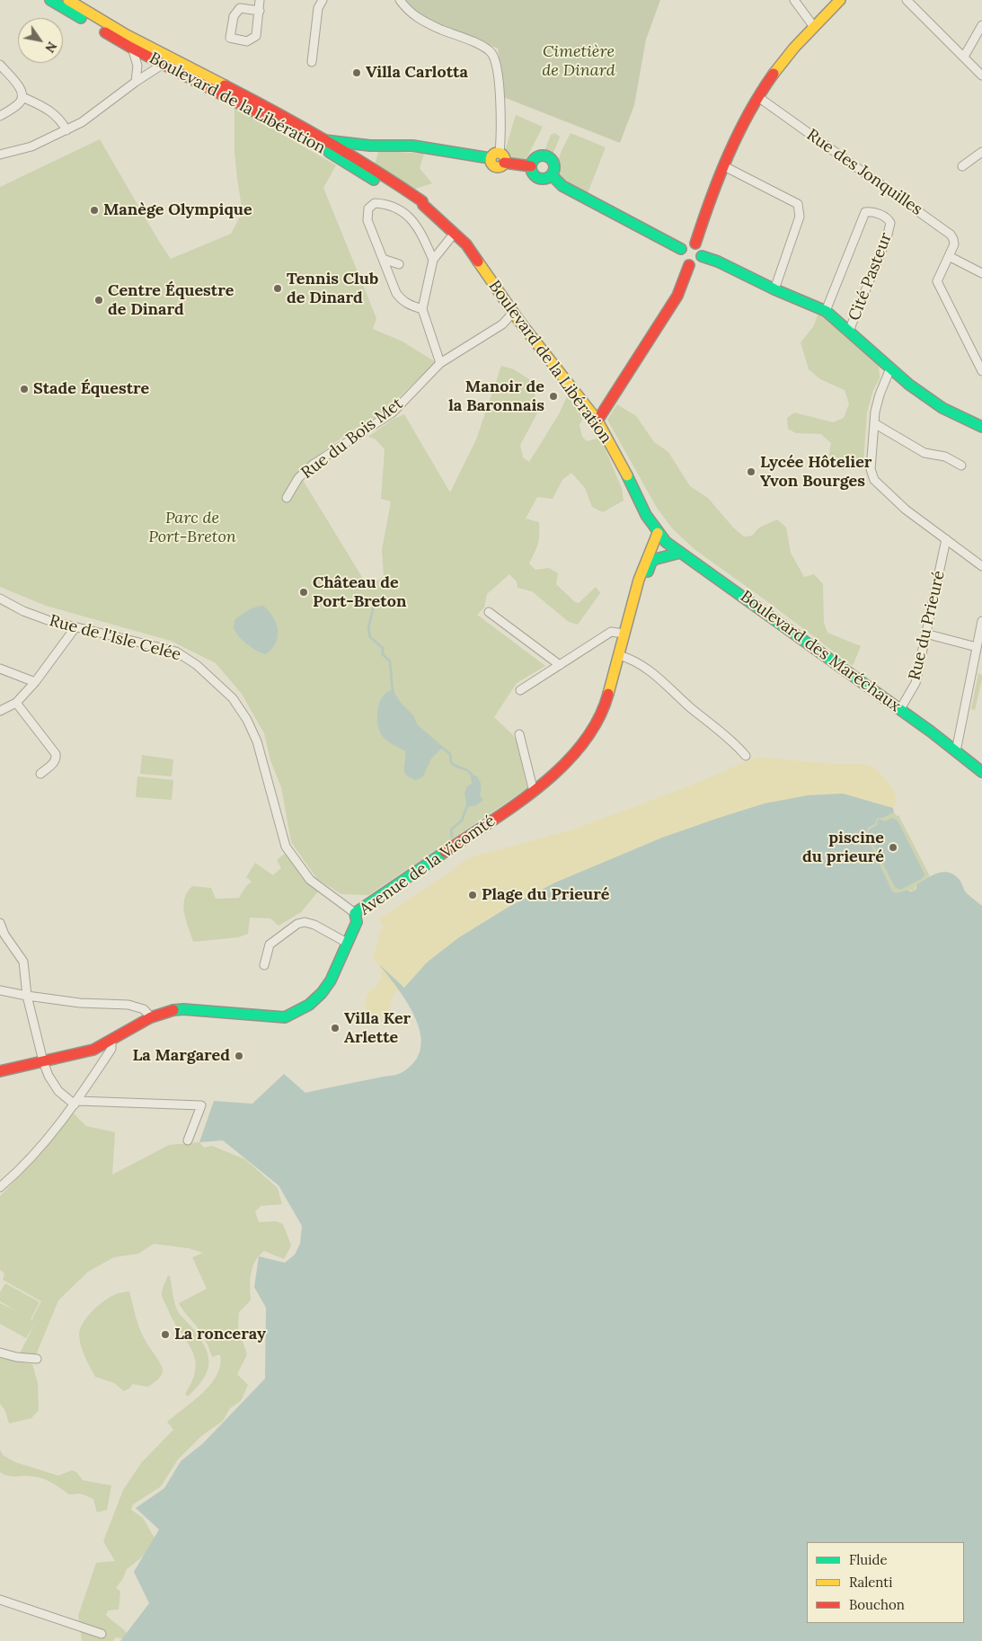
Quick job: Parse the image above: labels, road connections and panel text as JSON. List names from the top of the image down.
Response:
{
  "streets": {
    "main road": ["Boulevard de la Libération", "Boulevard des Maréchaux", "Avenue de la Vicomté"],
    "street": [
      "Rue des Jonquilles",
      "Cité Pasteur",
      "Rue du Bois Met",
      "Rue du Prieuré",
      "Rue de l'Isle Celée"
    ]
  },
  "crossings": [
    ["Boulevard de la Libération", "Rue du Bois Met"],
    ["Boulevard de la Libération", "Boulevard des Maréchaux"],
    ["Boulevard de la Libération", "Avenue de la Vicomté"],
    ["Rue du Prieuré", "Boulevard des Maréchaux"],
    ["Rue de l'Isle Celée", "Avenue de la Vicomté"],
    ["Boulevard des Maréchaux", "Avenue de la Vicomté"]
  ],
  "parks": ["Cimetière de Dinard", "Parc de Port-Breton"],
  "places": [
    "Villa Carlotta",
    "Manège Olympique",
    "Tennis Club de Dinard",
    "Centre Équestre de Dinard",
    "Stade Équestre",
    "Manoir de la Baronnais",
    "Lycée Hôtelier Yvon Bourges",
    "Château de Port-Breton",
    "piscine du prieuré",
    "Plage du Prieuré",
    "Villa Ker Arlette",
    "La Margared",
    "La ronceray"
  ],
  "legend": ["Fluide", "Ralenti", "Bouchon"],
  "north": "bottom right"
}
